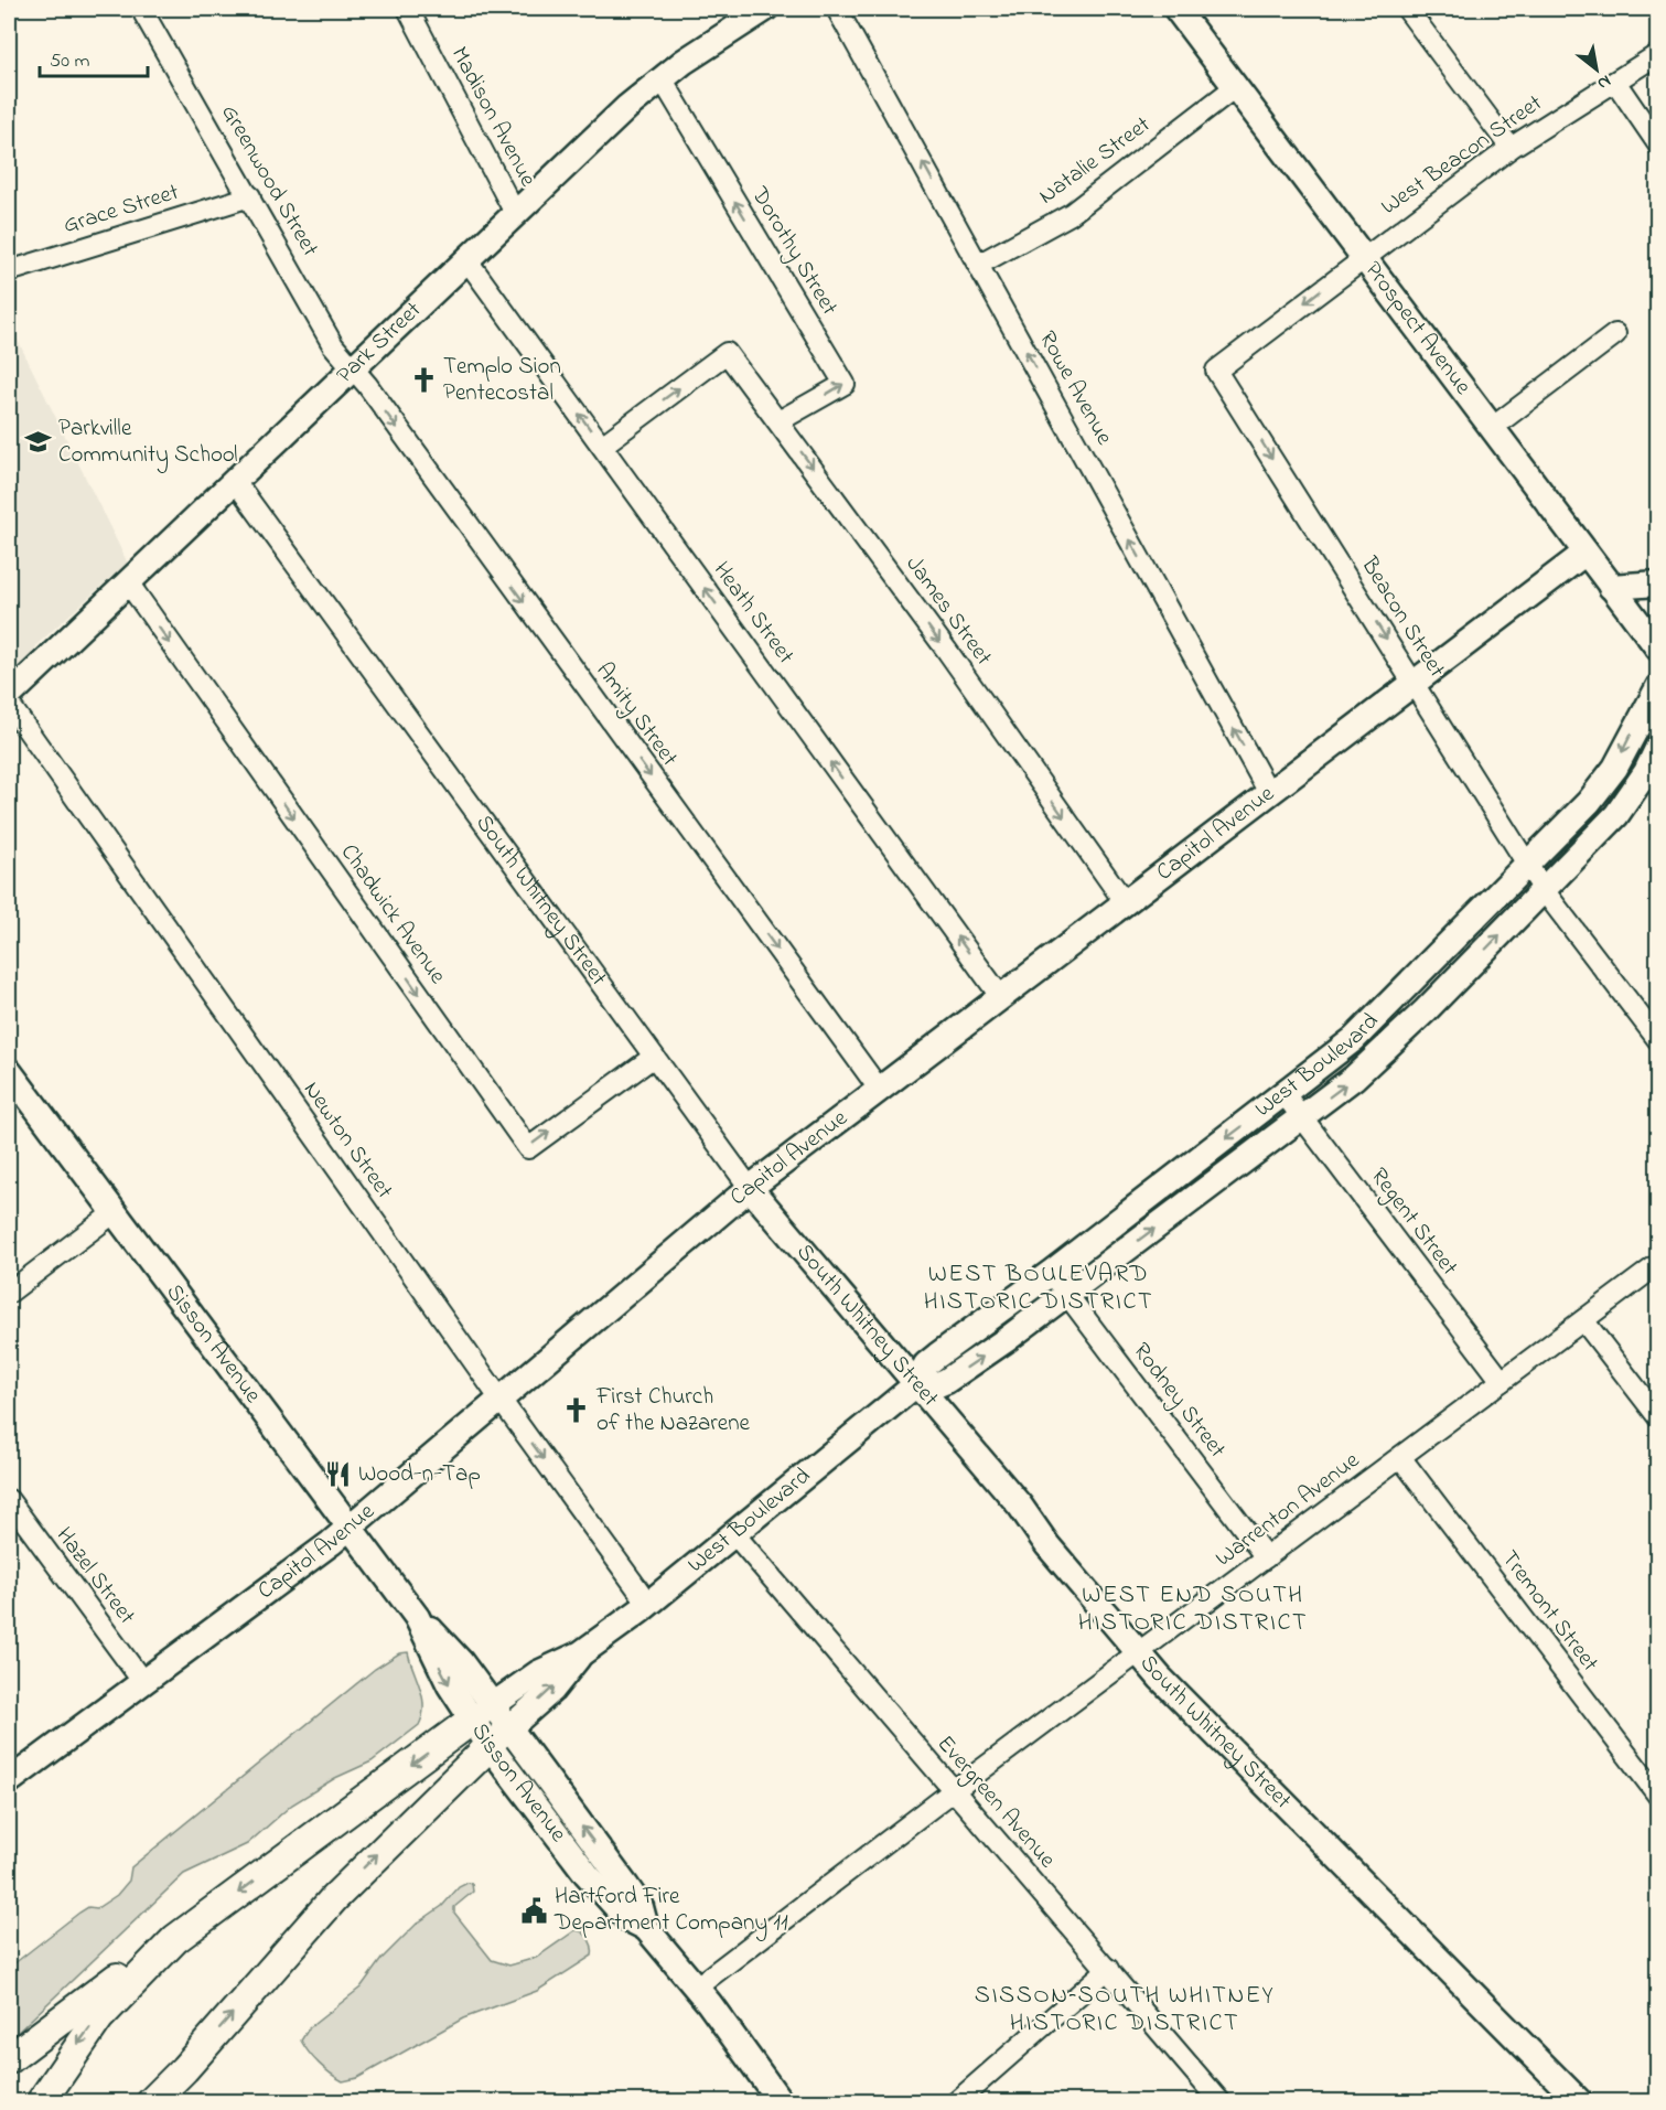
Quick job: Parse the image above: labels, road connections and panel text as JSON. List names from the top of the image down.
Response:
{
  "streets": {
    "main road": [
      "Prospect Avenue",
      "Park Street",
      "Capitol Avenue",
      "South Whitney Street",
      "West Boulevard",
      "Sisson Avenue"
    ],
    "street": [
      "Madison Avenue",
      "West Beacon Street",
      "Natalie Street",
      "Greenwood Street",
      "Grace Street",
      "Dorothy Street",
      "Rowe Avenue",
      "James Street",
      "Heath Street",
      "Beacon Street",
      "Amity Street",
      "Chadwick Avenue",
      "Newton Street",
      "Regent Street",
      "Rodney Street",
      "Warrenton Avenue",
      "Hazel Street",
      "Tremont Street",
      "Evergreen Avenue"
    ]
  },
  "crossings": [
    ["Madison Avenue", "Park Street"],
    ["West Beacon Street", "Prospect Avenue"],
    ["West Beacon Street", "Beacon Street"],
    ["Natalie Street", "Prospect Avenue"],
    ["Natalie Street", "Rowe Avenue"],
    ["Greenwood Street", "Grace Street"],
    ["Greenwood Street", "Park Street"],
    ["Greenwood Street", "Amity Street"],
    ["Dorothy Street", "Park Street"],
    ["Dorothy Street", "James Street"],
    ["Prospect Avenue", "Beacon Street"],
    ["Prospect Avenue", "Capitol Avenue"],
    ["Park Street", "Heath Street"],
    ["Park Street", "Amity Street"],
    ["Park Street", "South Whitney Street"],
    ["Park Street", "Chadwick Avenue"],
    ["Rowe Avenue", "Capitol Avenue"],
    ["James Street", "Heath Street"],
    ["James Street", "Capitol Avenue"],
    ["Heath Street", "Capitol Avenue"],
    ["Beacon Street", "Capitol Avenue"],
    ["Beacon Street", "West Boulevard"],
    ["Amity Street", "Capitol Avenue"],
    ["Capitol Avenue", "South Whitney Street"],
    ["Capitol Avenue", "Newton Street"],
    ["Capitol Avenue", "Sisson Avenue"],
    ["Capitol Avenue", "Hazel Street"],
    ["South Whitney Street", "Chadwick Avenue"],
    ["South Whitney Street", "West Boulevard"],
    ["South Whitney Street", "Warrenton Avenue"],
    ["West Boulevard", "Newton Street"],
    ["West Boulevard", "Regent Street"],
    ["West Boulevard", "Sisson Avenue"],
    ["West Boulevard", "Rodney Street"],
    ["West Boulevard", "Evergreen Avenue"],
    ["Regent Street", "Warrenton Avenue"],
    ["Sisson Avenue", "Warrenton Avenue"],
    ["Rodney Street", "Warrenton Avenue"],
    ["Warrenton Avenue", "Tremont Street"],
    ["Warrenton Avenue", "Evergreen Avenue"]
  ],
  "one_way": [
    "Dorothy Street",
    "Rowe Avenue",
    "James Street",
    "Heath Street",
    "Amity Street",
    "Chadwick Avenue"
  ],
  "districts": ["WEST BOULEVARD HISTORIC DISTRICT", "WEST END SOUTH HISTORIC DISTRICT", "SISSON–SOUTH WHITNEY HISTORIC DISTRICT"],
  "places": {
    "church": ["Templo Sion Pentecostal", "First Church of the Nazarene"],
    "school or university": ["Parkville Community School"],
    "restaurant": ["Wood-n-Tap"],
    "public building": ["Hartford Fire Department Company 11"]
  },
  "scale_bar": "50 m",
  "north": "bottom right"
}
